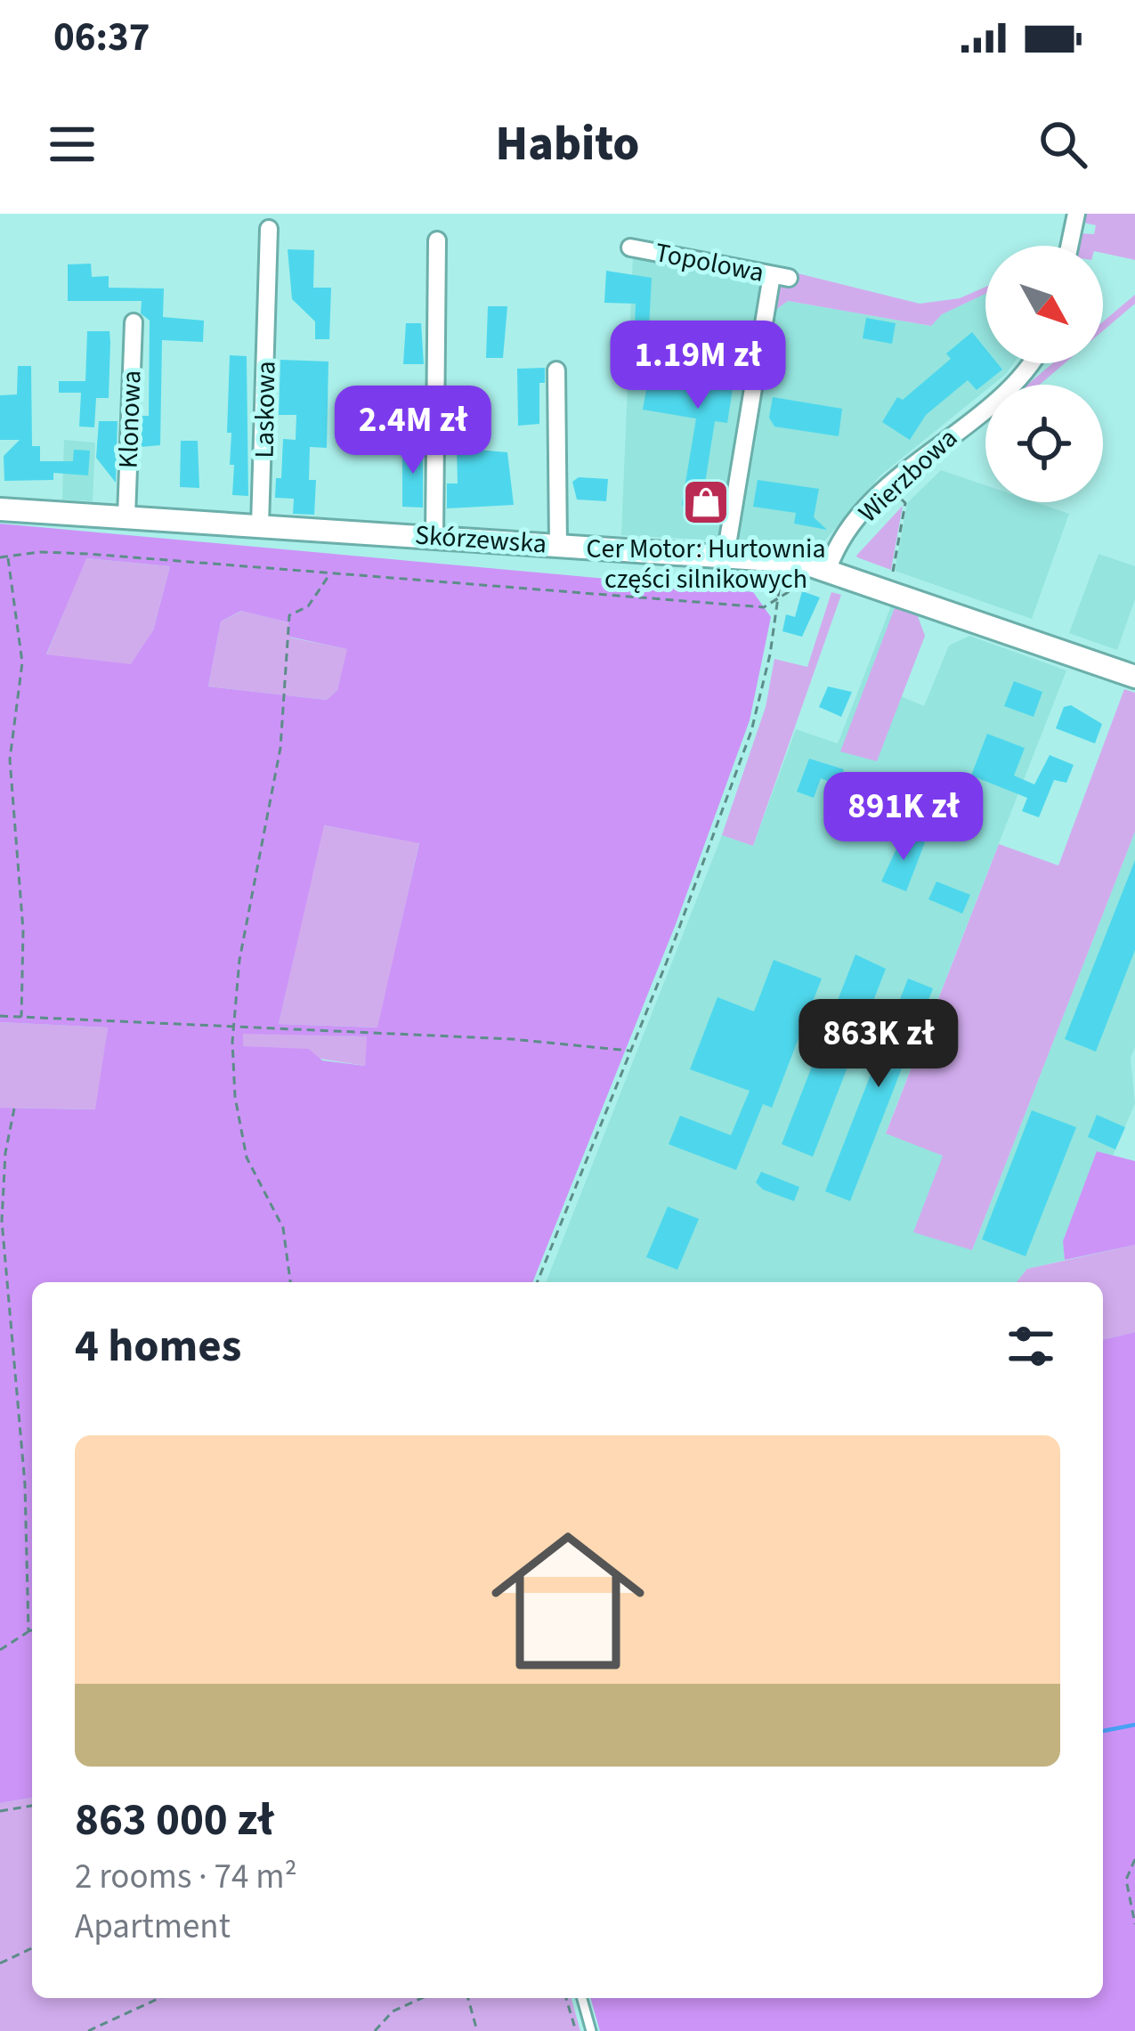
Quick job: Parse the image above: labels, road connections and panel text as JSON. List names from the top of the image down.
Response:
{
  "streets": {
    "street": [
      "Topolowa",
      "Laskowa",
      "Klonowa",
      "Wierzbowa",
      "Skórzewska"
    ]
  },
  "crossings": [
    ["Topolowa", "Skórzewska"],
    ["Laskowa", "Skórzewska"],
    ["Klonowa", "Skórzewska"],
    ["Wierzbowa", "Skórzewska"]
  ],
  "places": {
    "shop": ["Cer Motor: Hurtownia części silnikowych"]
  },
  "north": "bottom right",
  "page": {
    "status": "06:37",
    "header": "Habito",
    "price": [
      "1.19M zł",
      "2.4M zł",
      "891K zł",
      "863K zł"
    ],
    "heading": "4 homes",
    "list": [
      {
        "name": "863 000 zł",
        "note": "2 rooms · 74 m² · Apartment"
      }
    ]
  }
}
